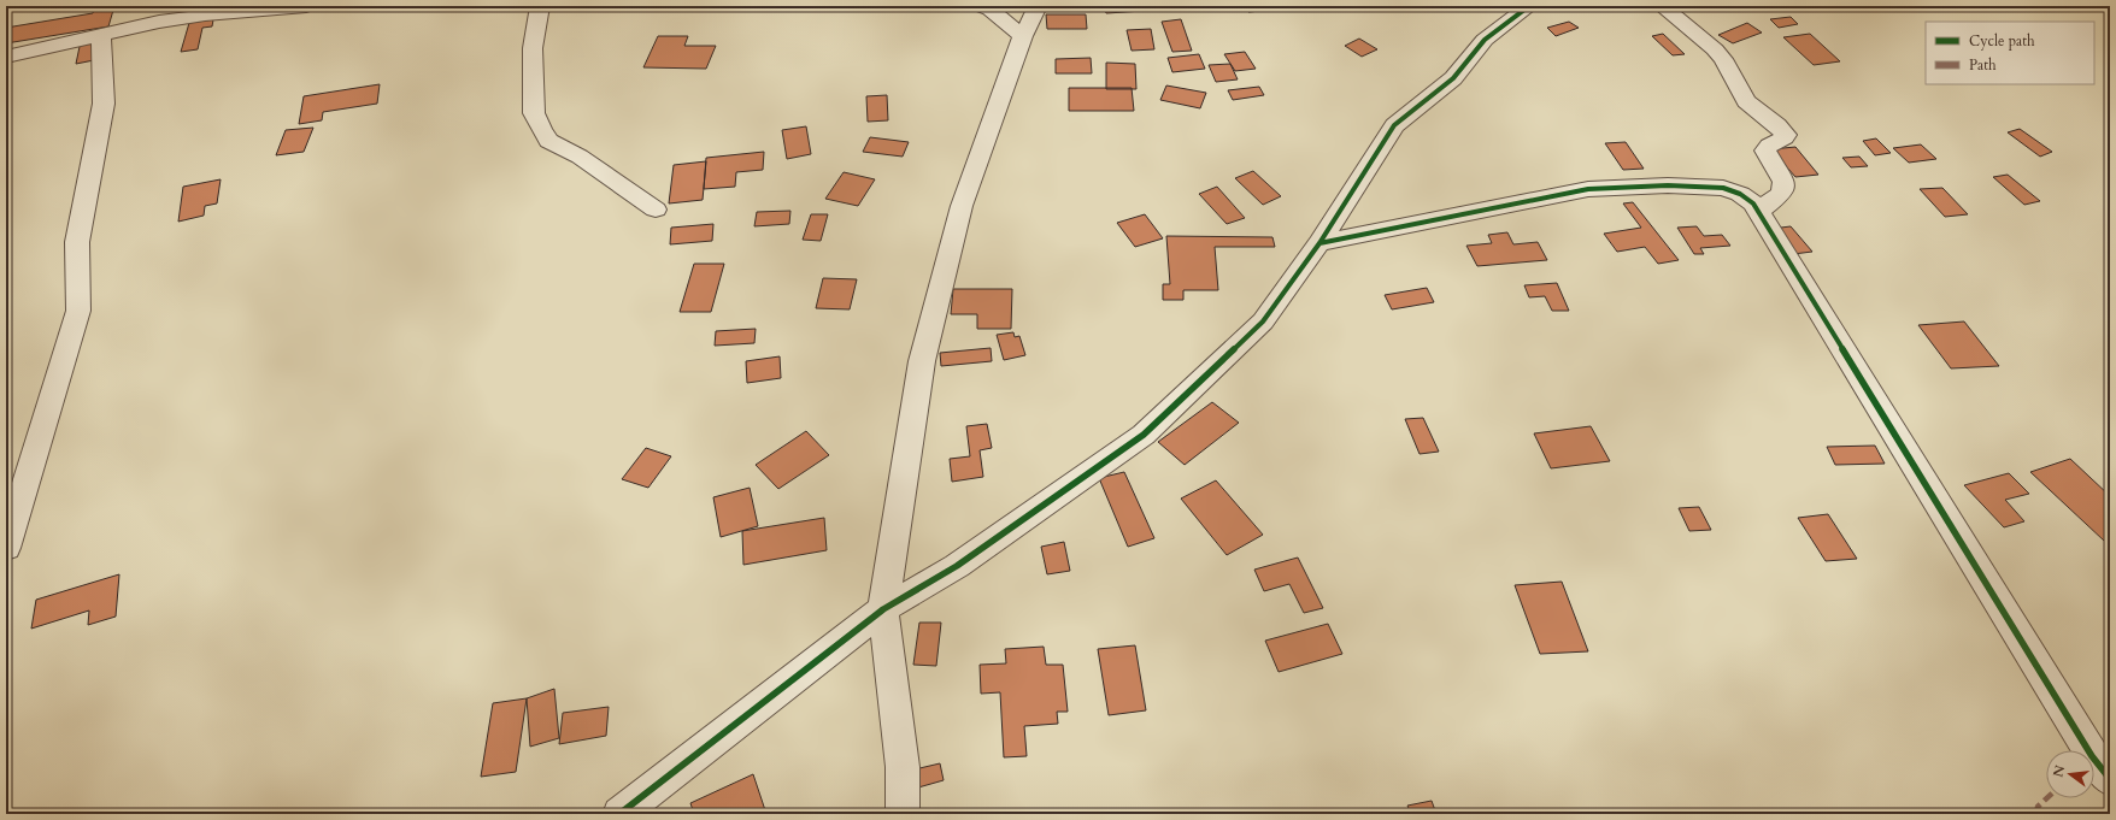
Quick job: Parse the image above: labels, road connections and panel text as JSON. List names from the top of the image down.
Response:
{
  "legend": ["Cycle path", "Path"],
  "north": "left"
}
